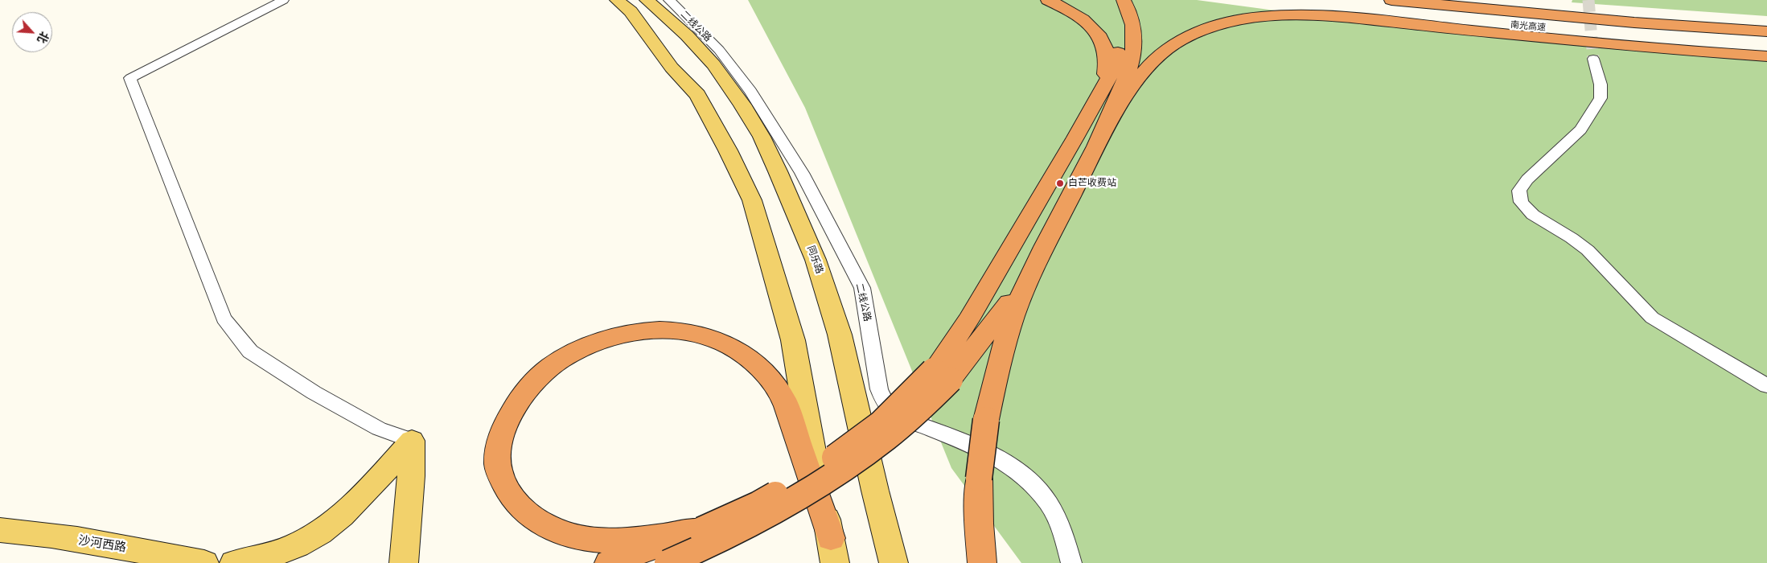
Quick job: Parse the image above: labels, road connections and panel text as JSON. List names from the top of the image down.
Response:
{
  "streets": {
    "highway": ["南光高速"],
    "main road": ["同乐路", "沙河西路"],
    "street": ["二线公路"]
  },
  "places": ["白芒收费站"],
  "north": "bottom right"
}
